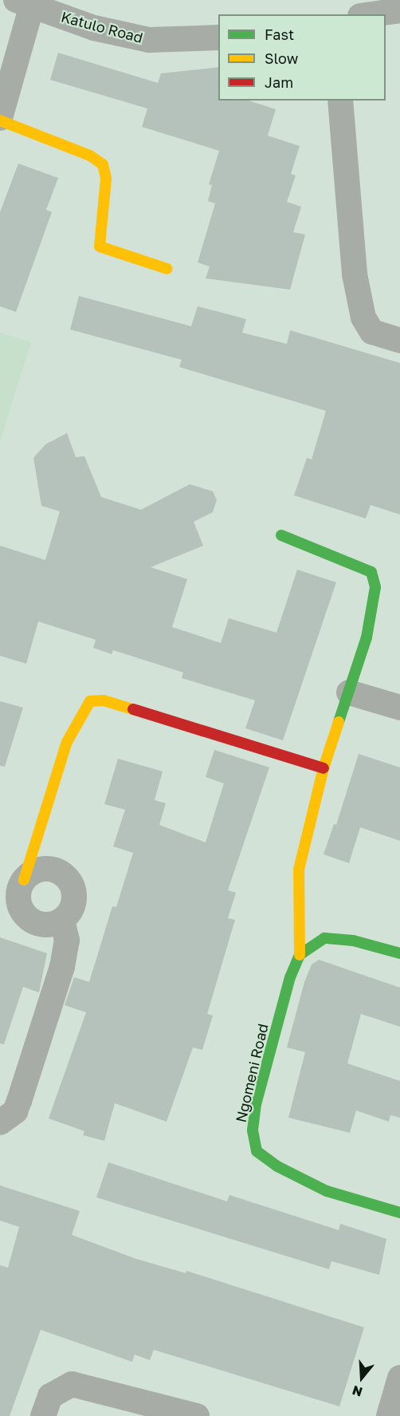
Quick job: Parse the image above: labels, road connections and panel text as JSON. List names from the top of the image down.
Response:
{
  "streets": {
    "street": ["Katulo Road", "Ngomeni Road"]
  },
  "legend": ["Fast", "Slow", "Jam"],
  "north": "bottom"
}
